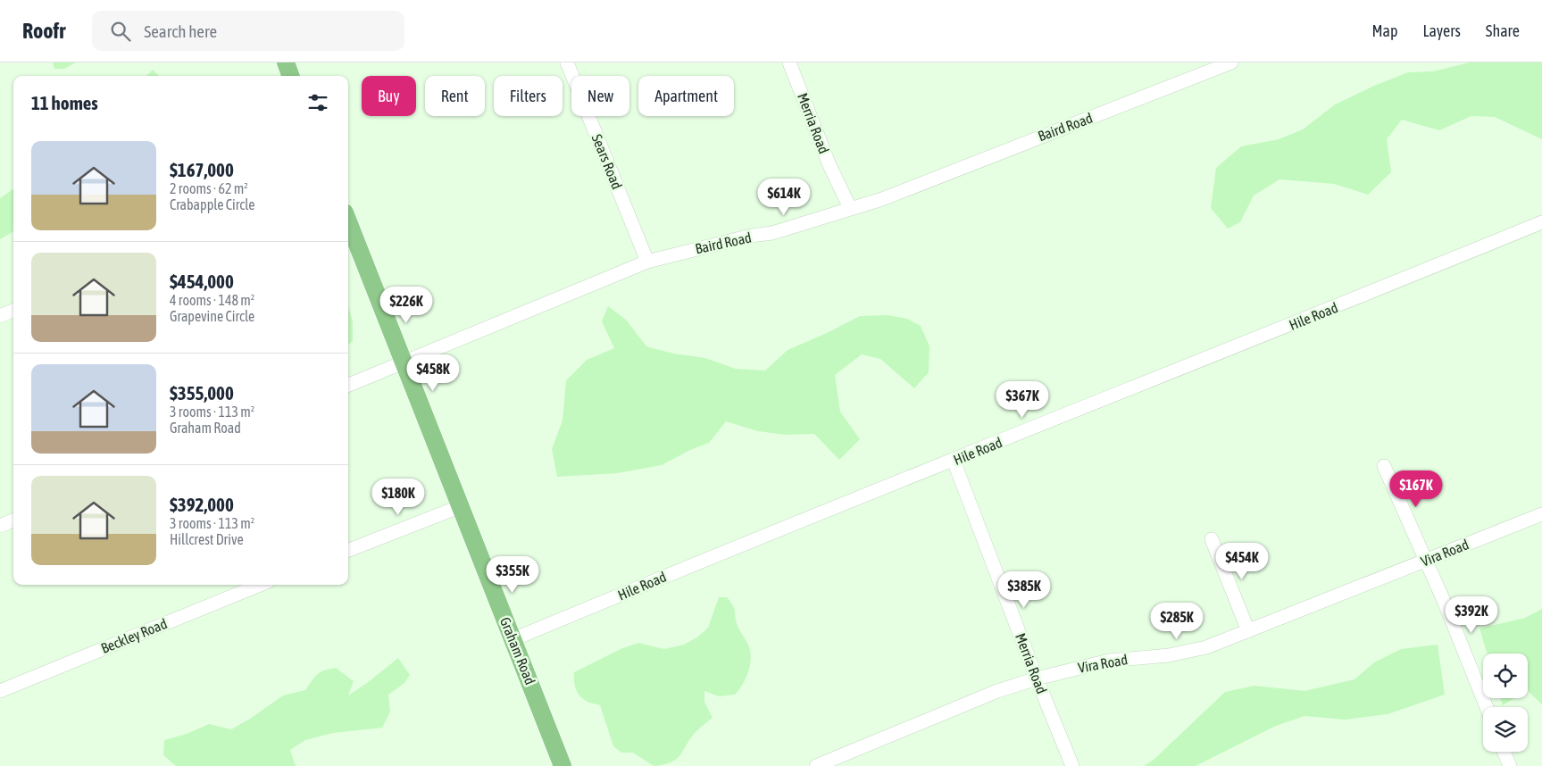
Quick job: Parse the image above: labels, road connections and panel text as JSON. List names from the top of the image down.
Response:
{
  "streets": {
    "main road": ["Graham Road"],
    "street": [
      "Merria Road",
      "Baird Road",
      "Sears Road",
      "Hile Road",
      "Vira Road",
      "Beckley Road"
    ]
  },
  "crossings": [
    ["Merria Road", "Baird Road"],
    ["Merria Road", "Hile Road"],
    ["Merria Road", "Vira Road"],
    ["Baird Road", "Sears Road"],
    ["Baird Road", "Graham Road"],
    ["Hile Road", "Graham Road"]
  ],
  "page": {
    "header": "Roofr",
    "search": "Search here",
    "nav": ["Map", "Layers", "Share"],
    "chip": [
      "Buy",
      "Rent",
      "Filters",
      "New",
      "Apartment"
    ],
    "heading": "11 homes",
    "list": [
      {
        "name": "$167,000",
        "note": "2 rooms · 62 m² · Crabapple Circle"
      },
      {
        "name": "$454,000",
        "note": "4 rooms · 148 m² · Grapevine Circle"
      },
      {
        "name": "$355,000",
        "note": "3 rooms · 113 m² · Graham Road"
      },
      {
        "name": "$392,000",
        "note": "3 rooms · 113 m² · Hillcrest Drive"
      }
    ],
    "price": [
      "$614K",
      "$226K",
      "$458K",
      "$367K",
      "$167K",
      "$180K",
      "$454K",
      "$355K",
      "$385K",
      "$392K",
      "$285K"
    ]
  }
}
